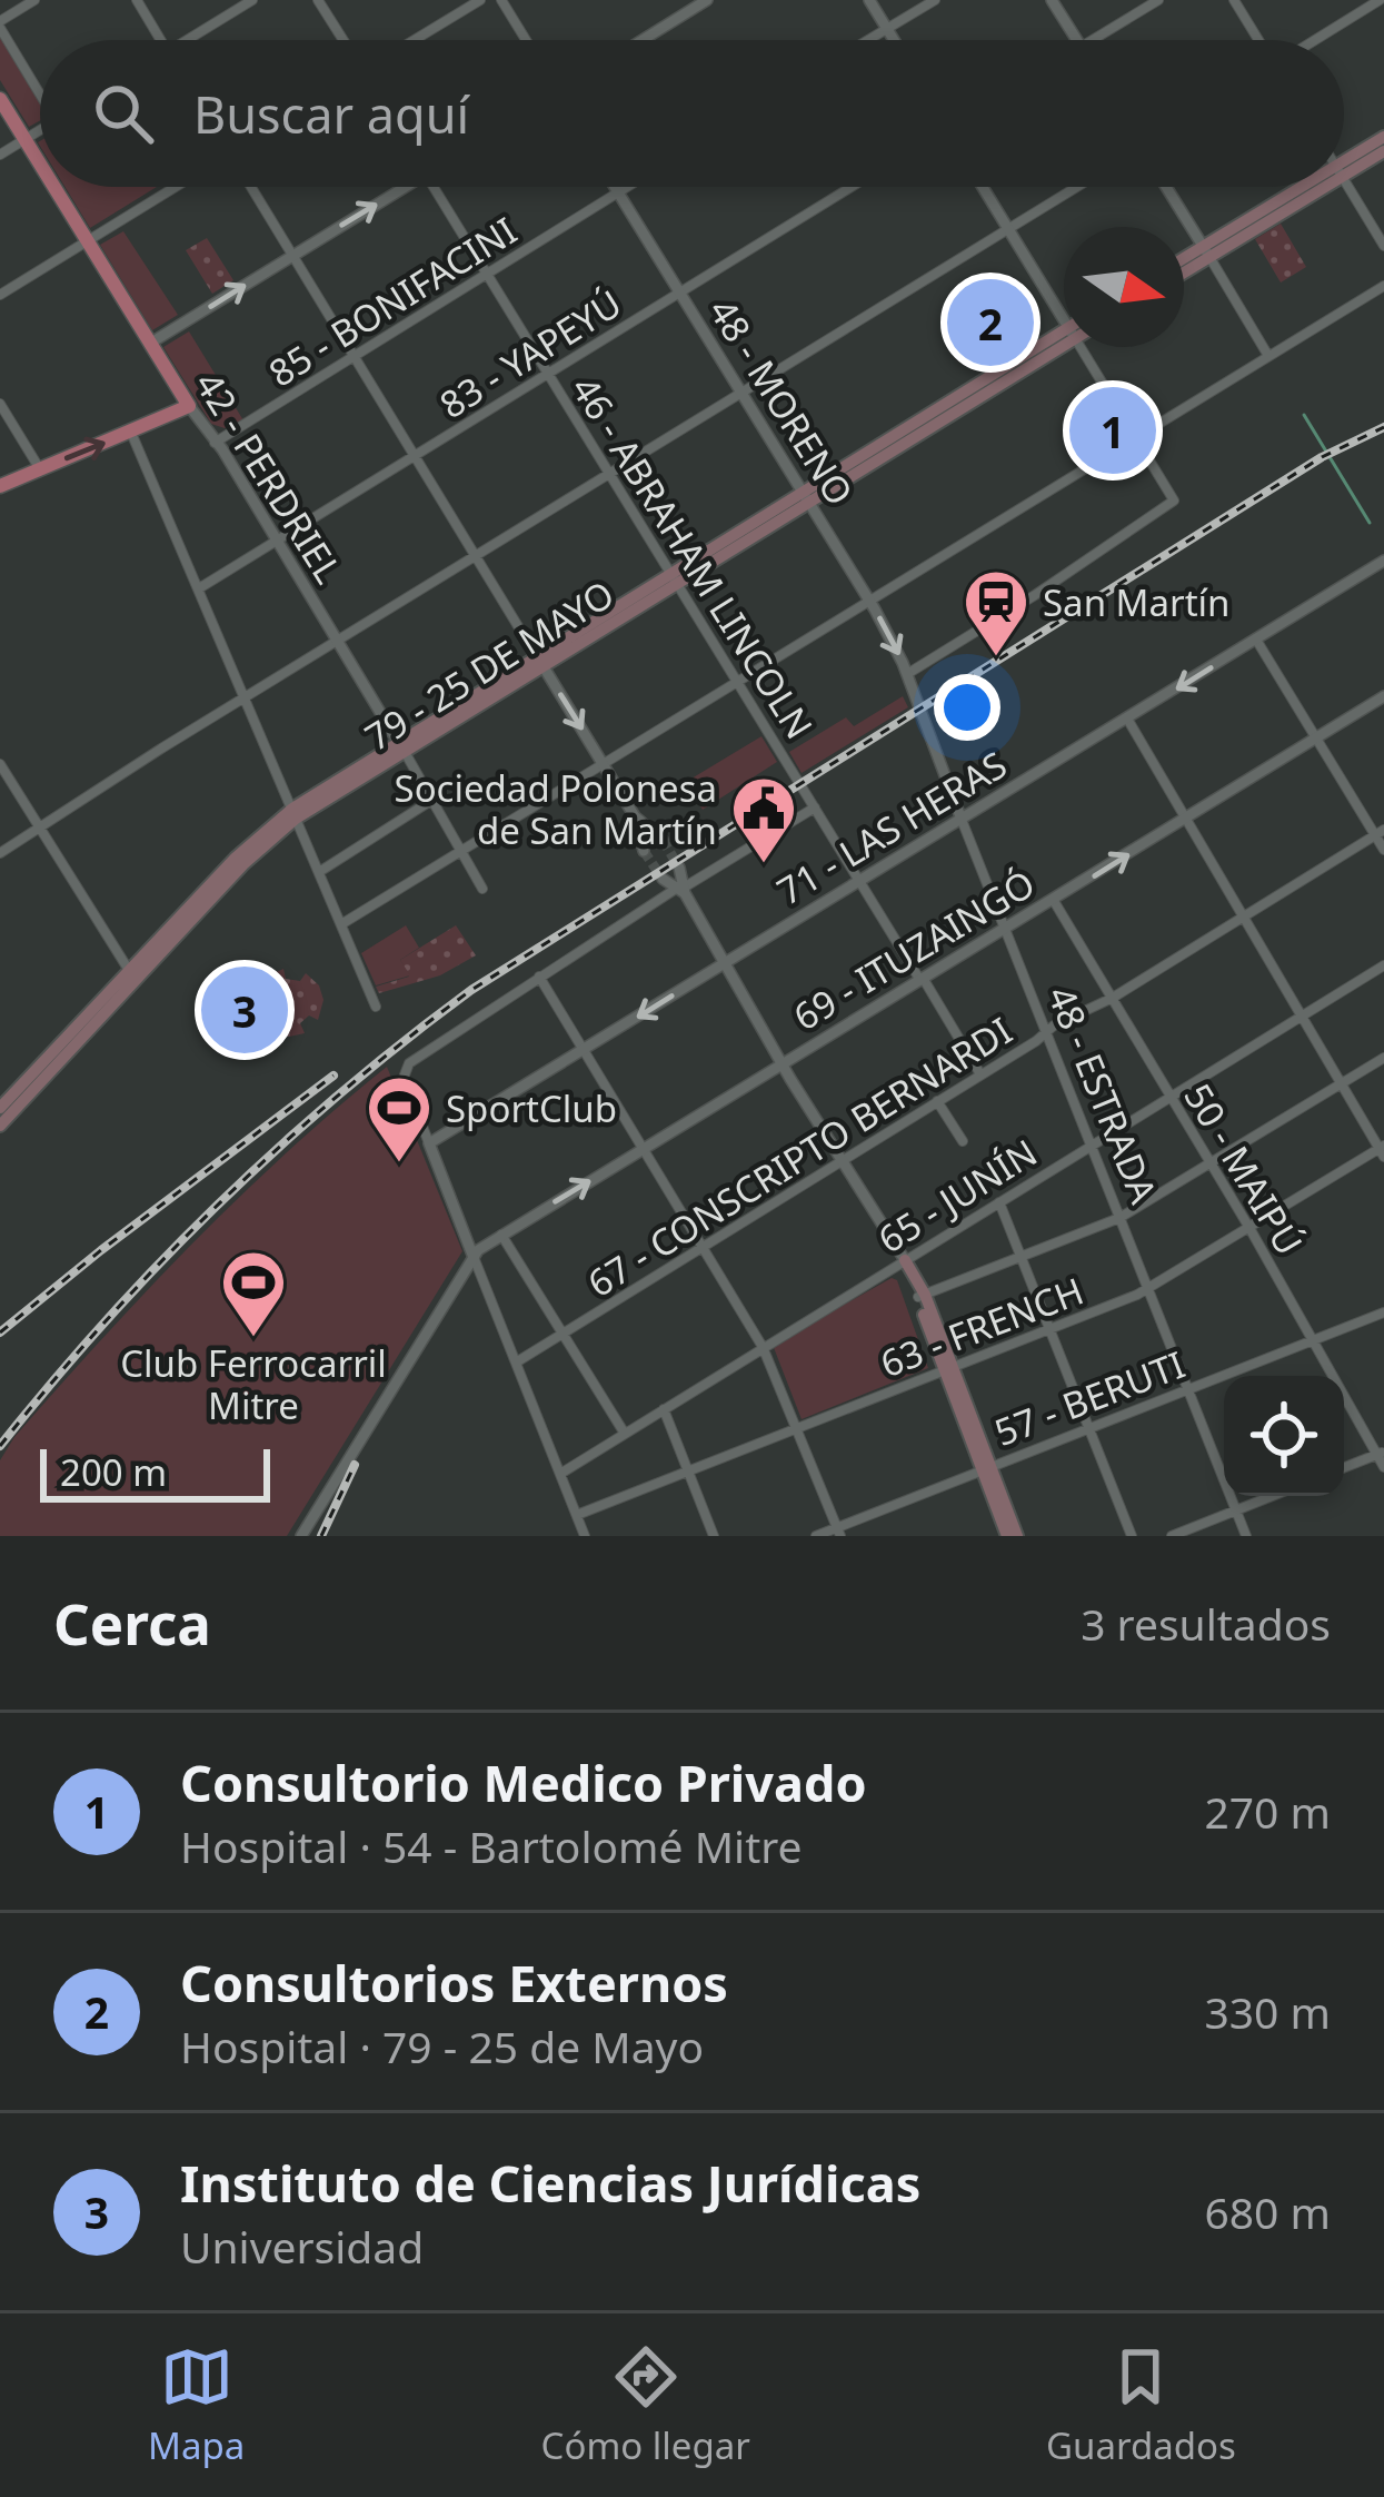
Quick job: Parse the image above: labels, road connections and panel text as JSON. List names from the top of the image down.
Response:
{
  "streets": {
    "main road": ["42 - PERDRIEL", "79 - 25 DE MAYO"],
    "street": [
      "85 - BONIFACINI",
      "83 - YAPEYÚ",
      "48 - MORENO",
      "46 - ABRAHAM LINCOLN",
      "71 - LAS HERAS",
      "69 - ITUZAINGÓ",
      "48 - ESTRADA",
      "67 - CONSCRIPTO BERNARDI",
      "50 - MAIPÚ",
      "65 - JUNÍN",
      "63 - FRENCH",
      "57 - BERUTI"
    ]
  },
  "crossings": [
    ["85 - BONIFACINI", "48 - MORENO"],
    ["85 - BONIFACINI", "42 - PERDRIEL"],
    ["85 - BONIFACINI", "46 - ABRAHAM LINCOLN"],
    ["83 - YAPEYÚ", "48 - MORENO"],
    ["83 - YAPEYÚ", "42 - PERDRIEL"],
    ["83 - YAPEYÚ", "46 - ABRAHAM LINCOLN"],
    ["48 - MORENO", "79 - 25 DE MAYO"],
    ["48 - MORENO", "48 - ESTRADA"],
    ["42 - PERDRIEL", "79 - 25 DE MAYO"],
    ["46 - ABRAHAM LINCOLN", "79 - 25 DE MAYO"],
    ["46 - ABRAHAM LINCOLN", "71 - LAS HERAS"],
    ["46 - ABRAHAM LINCOLN", "69 - ITUZAINGÓ"],
    ["46 - ABRAHAM LINCOLN", "67 - CONSCRIPTO BERNARDI"],
    ["71 - LAS HERAS", "48 - ESTRADA"],
    ["69 - ITUZAINGÓ", "48 - ESTRADA"],
    ["69 - ITUZAINGÓ", "50 - MAIPÚ"],
    ["48 - ESTRADA", "67 - CONSCRIPTO BERNARDI"],
    ["48 - ESTRADA", "65 - JUNÍN"],
    ["48 - ESTRADA", "63 - FRENCH"],
    ["48 - ESTRADA", "57 - BERUTI"],
    ["67 - CONSCRIPTO BERNARDI", "50 - MAIPÚ"],
    ["50 - MAIPÚ", "65 - JUNÍN"],
    ["50 - MAIPÚ", "63 - FRENCH"],
    ["50 - MAIPÚ", "57 - BERUTI"]
  ],
  "places": {
    "station": ["San Martín"],
    "public building": ["Sociedad Polonesa de San Martín"],
    "sports": ["SportClub", "Club Ferrocarril Mitre"]
  },
  "scale_bar": "200 m",
  "north": "right",
  "page": {
    "search": "Buscar aquí",
    "pins": ["2", "1", "3"],
    "scale": "200 m",
    "heading": ["Cerca", "3 resultados"],
    "list": [
      {
        "mark": "1",
        "name": "Consultorio Medico Privado",
        "note": "Hospital · 54 - Bartolomé Mitre",
        "value": "270 m"
      },
      {
        "mark": "2",
        "name": "Consultorios Externos",
        "note": "Hospital · 79 - 25 de Mayo",
        "value": "330 m"
      },
      {
        "mark": "3",
        "name": "Instituto de Ciencias Jurídicas",
        "note": "Universidad",
        "value": "680 m"
      }
    ],
    "nav": ["Mapa", "Cómo llegar", "Guardados"]
  }
}
